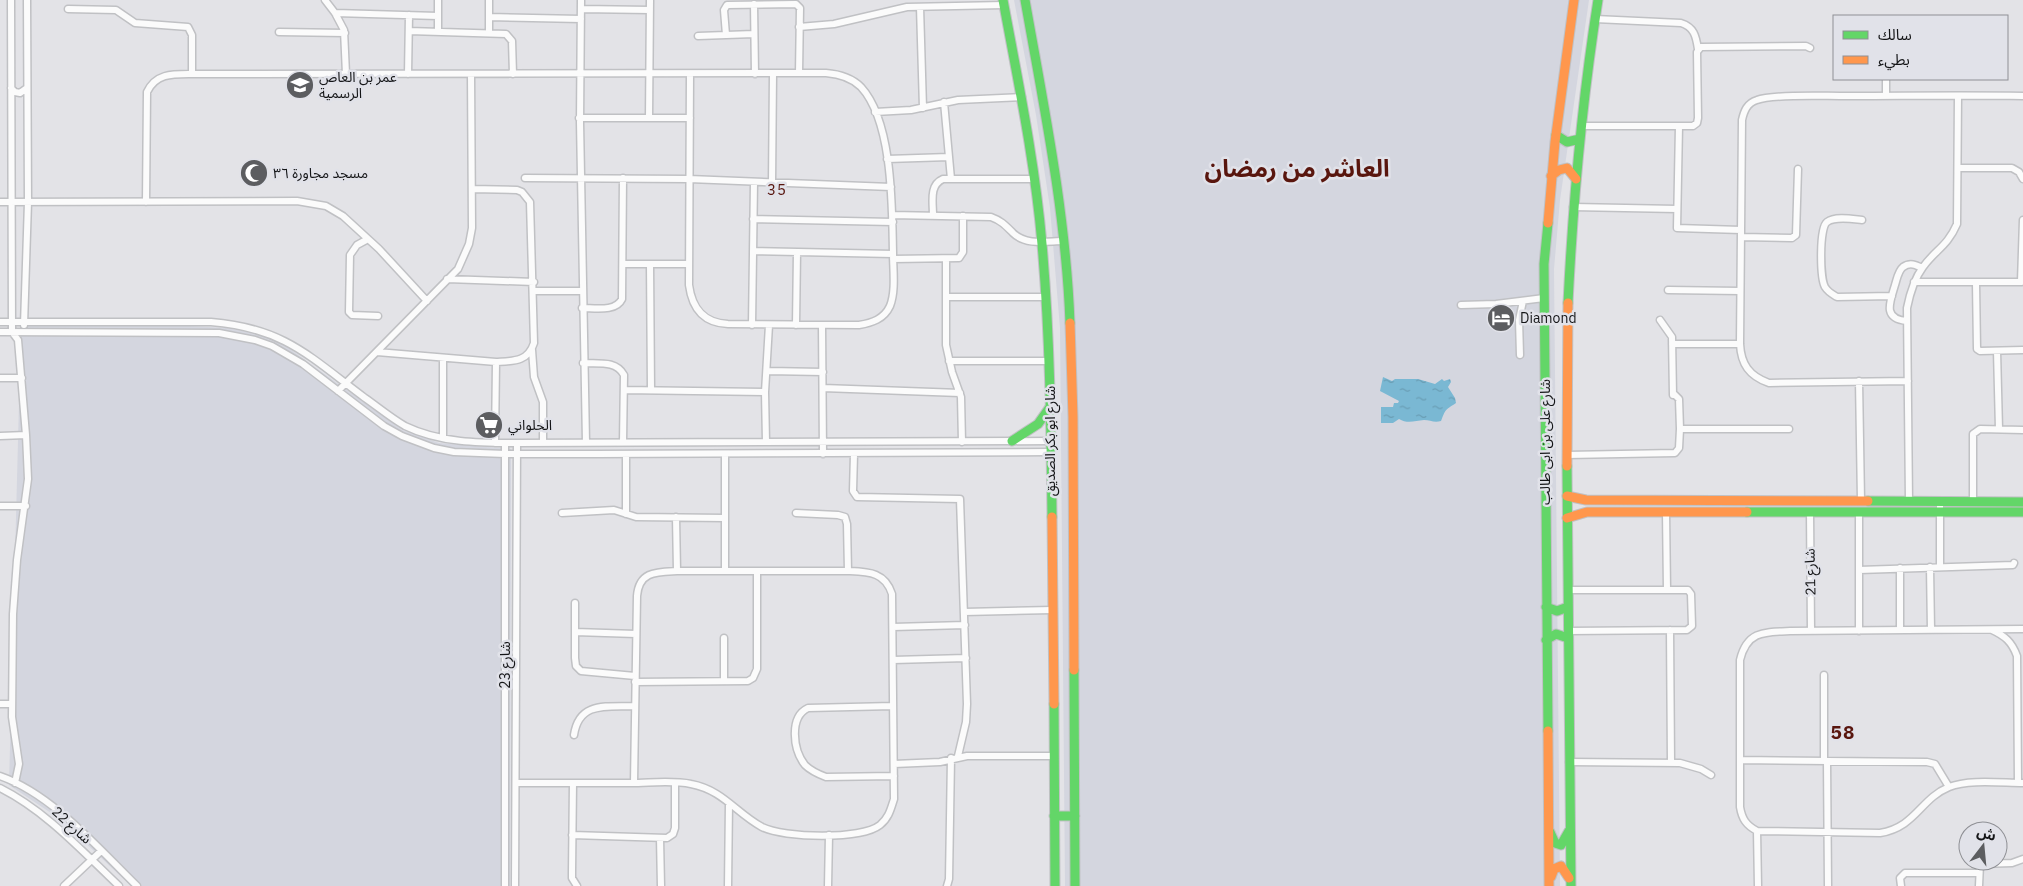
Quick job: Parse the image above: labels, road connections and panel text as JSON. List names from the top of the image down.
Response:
{
  "streets": {
    "street": [
      "شارع ابو بكر الصديق",
      "شارع على بن ابى طالب",
      "شارع 21",
      "شارع 23",
      "شارع 22"
    ]
  },
  "districts": ["العاشر من رمضان", "35", "58"],
  "places": {
    "school or university": ["عمر بن العاص الرسمية"],
    "mosque": ["مسجد مجاورة ٣٦"],
    "hotel": ["Diamond"],
    "supermarket": ["الحلواني"]
  },
  "legend": ["سالك", "بطيء"],
  "north": "top"
}
